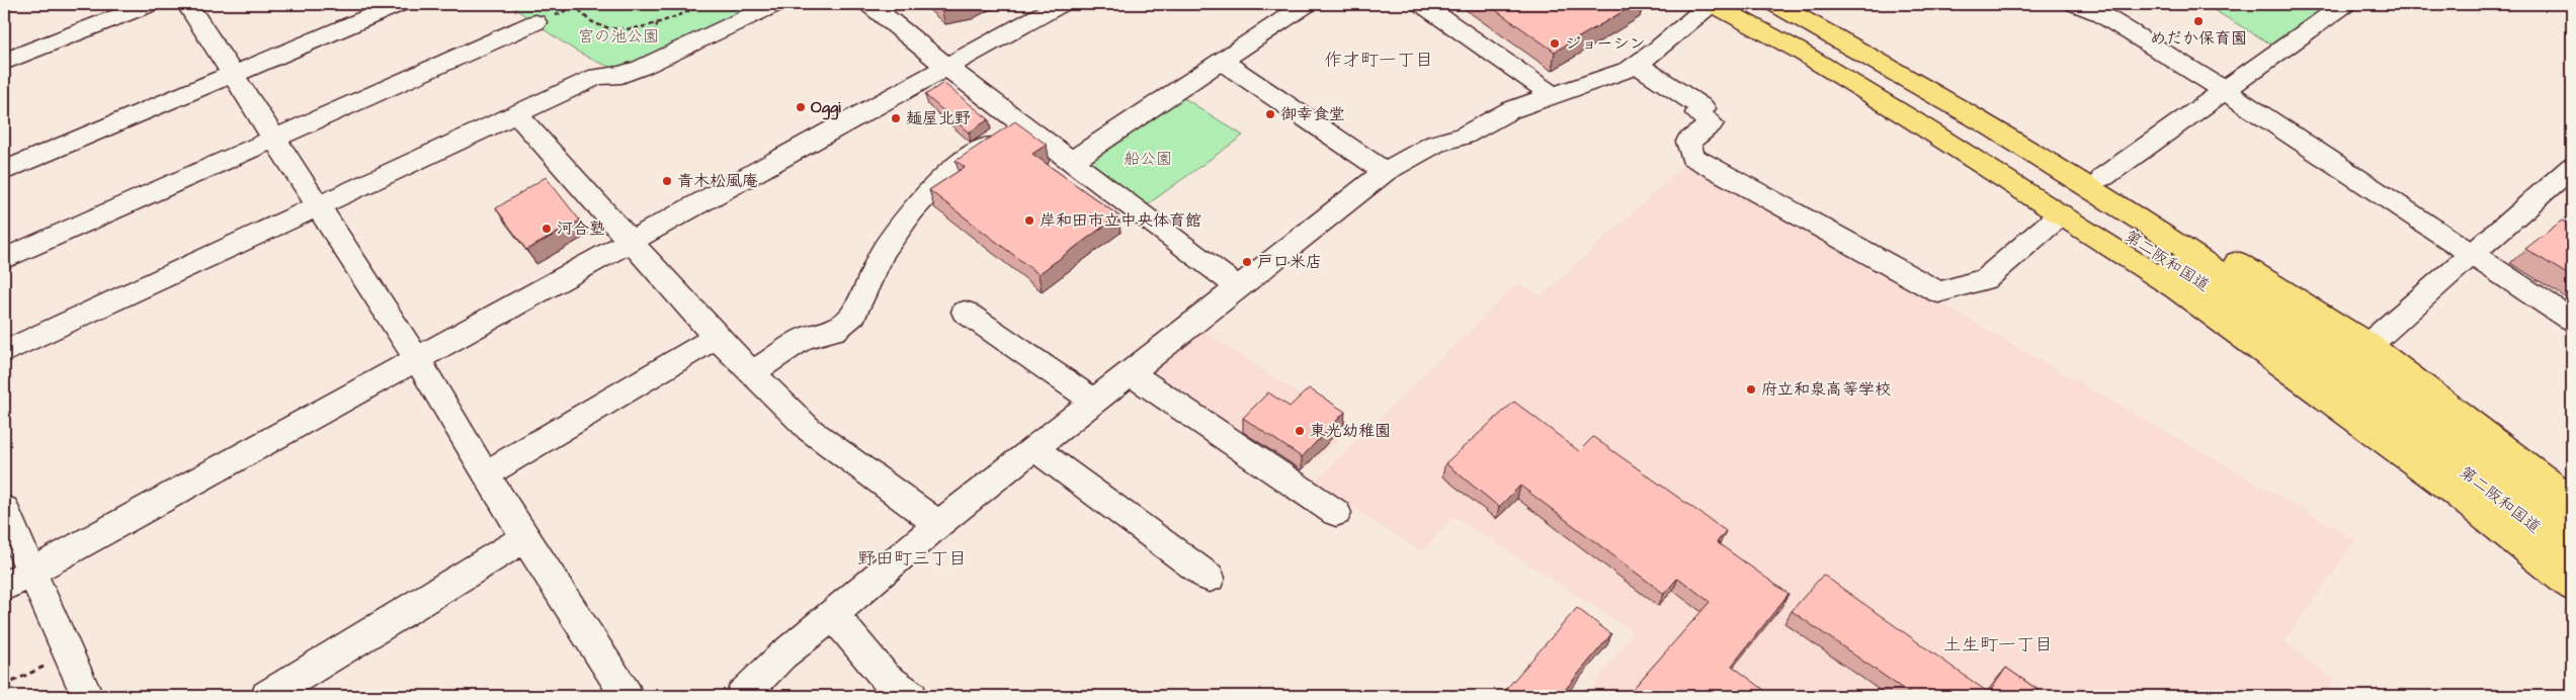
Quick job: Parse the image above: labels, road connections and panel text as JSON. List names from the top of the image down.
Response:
{
  "streets": {
    "highway": ["第二阪和国道"]
  },
  "districts": ["作才町一丁目", "野田町三丁目", "土生町一丁目"],
  "parks": ["宮の池公園", "船公園"],
  "places": [
    "めだか保育園",
    "ジョーシン",
    "Oggi",
    "御幸食堂",
    "麺屋北野",
    "青木松風庵",
    "岸和田市立中央体育館",
    "河合塾",
    "戸口米店",
    "府立和泉高等学校",
    "東光幼稚園"
  ]
}
